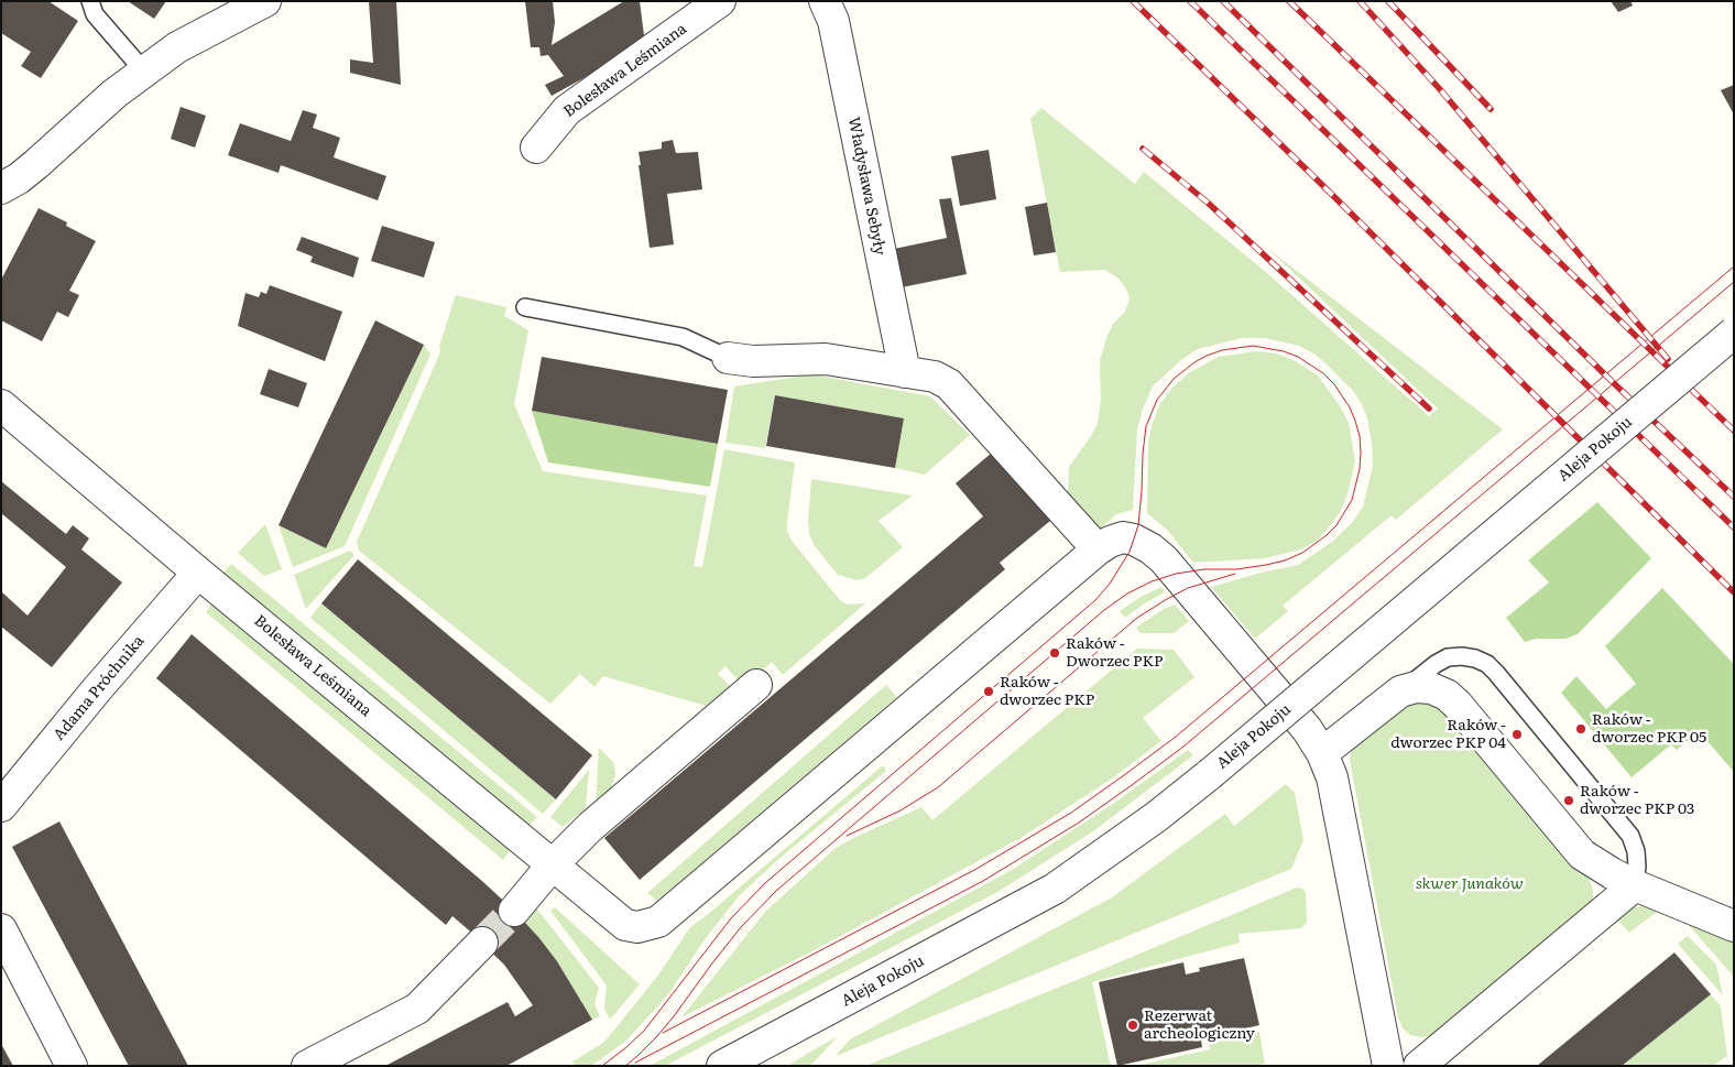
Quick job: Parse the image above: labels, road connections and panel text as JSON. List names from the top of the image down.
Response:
{
  "streets": {
    "street": [
      "Bolesława Leśmiana",
      "Władysława Sebyły",
      "Aleja Pokoju",
      "Adama Próchnika"
    ]
  },
  "crossings": [
    ["Bolesława Leśmiana", "Adama Próchnika"]
  ],
  "parks": ["skwer Junaków"],
  "places": [
    "Raków - Dworzec PKP",
    "Raków - dworzec PKP",
    "Raków - dworzec PKP 05",
    "Raków - dworzec PKP 04",
    "Raków - dworzec PKP 03",
    "Rezerwat archeologiczny"
  ]
}
